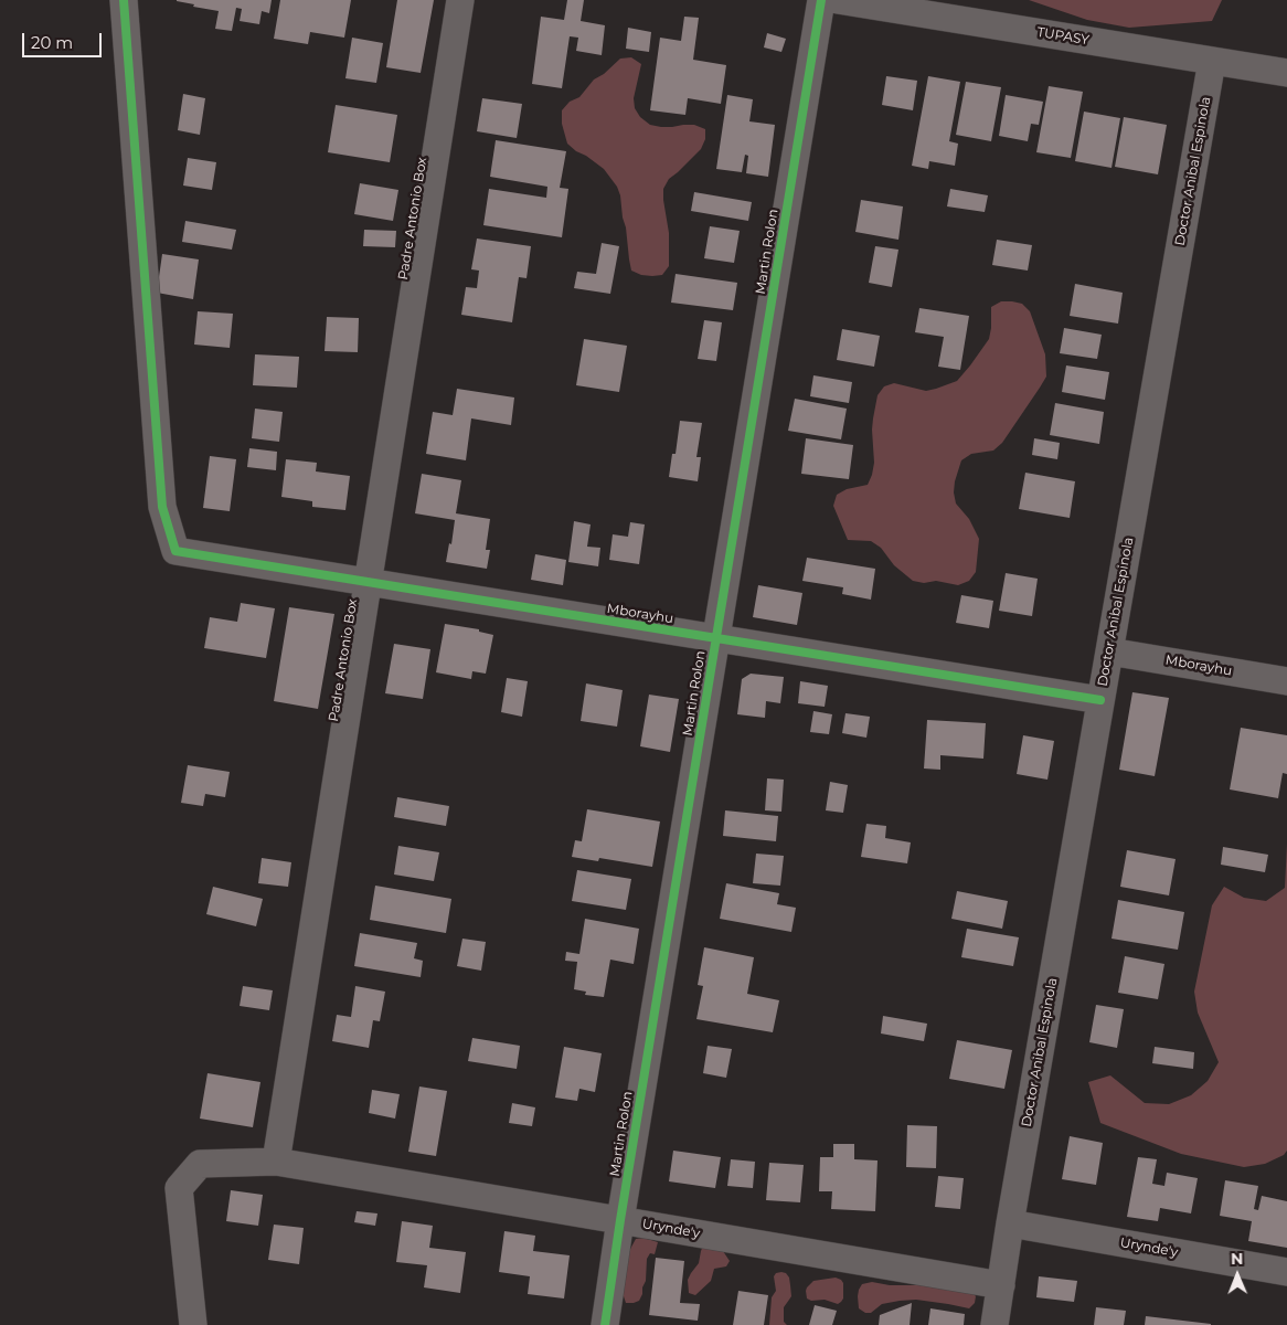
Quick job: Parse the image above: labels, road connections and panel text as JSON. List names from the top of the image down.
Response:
{
  "streets": {
    "street": [
      "TUPASY",
      "Doctor Anibal Espinola",
      "Padre Antonio Box",
      "Martin Rolon",
      "Mborayhu",
      "Urynde'y"
    ]
  },
  "crossings": [
    ["TUPASY", "Doctor Anibal Espinola"],
    ["Doctor Anibal Espinola", "Mborayhu"],
    ["Doctor Anibal Espinola", "Urynde'y"],
    ["Padre Antonio Box", "Mborayhu"],
    ["Padre Antonio Box", "Urynde'y"],
    ["Martin Rolon", "Mborayhu"],
    ["Martin Rolon", "Urynde'y"]
  ],
  "scale_bar": "20 m",
  "north": "top"
}
